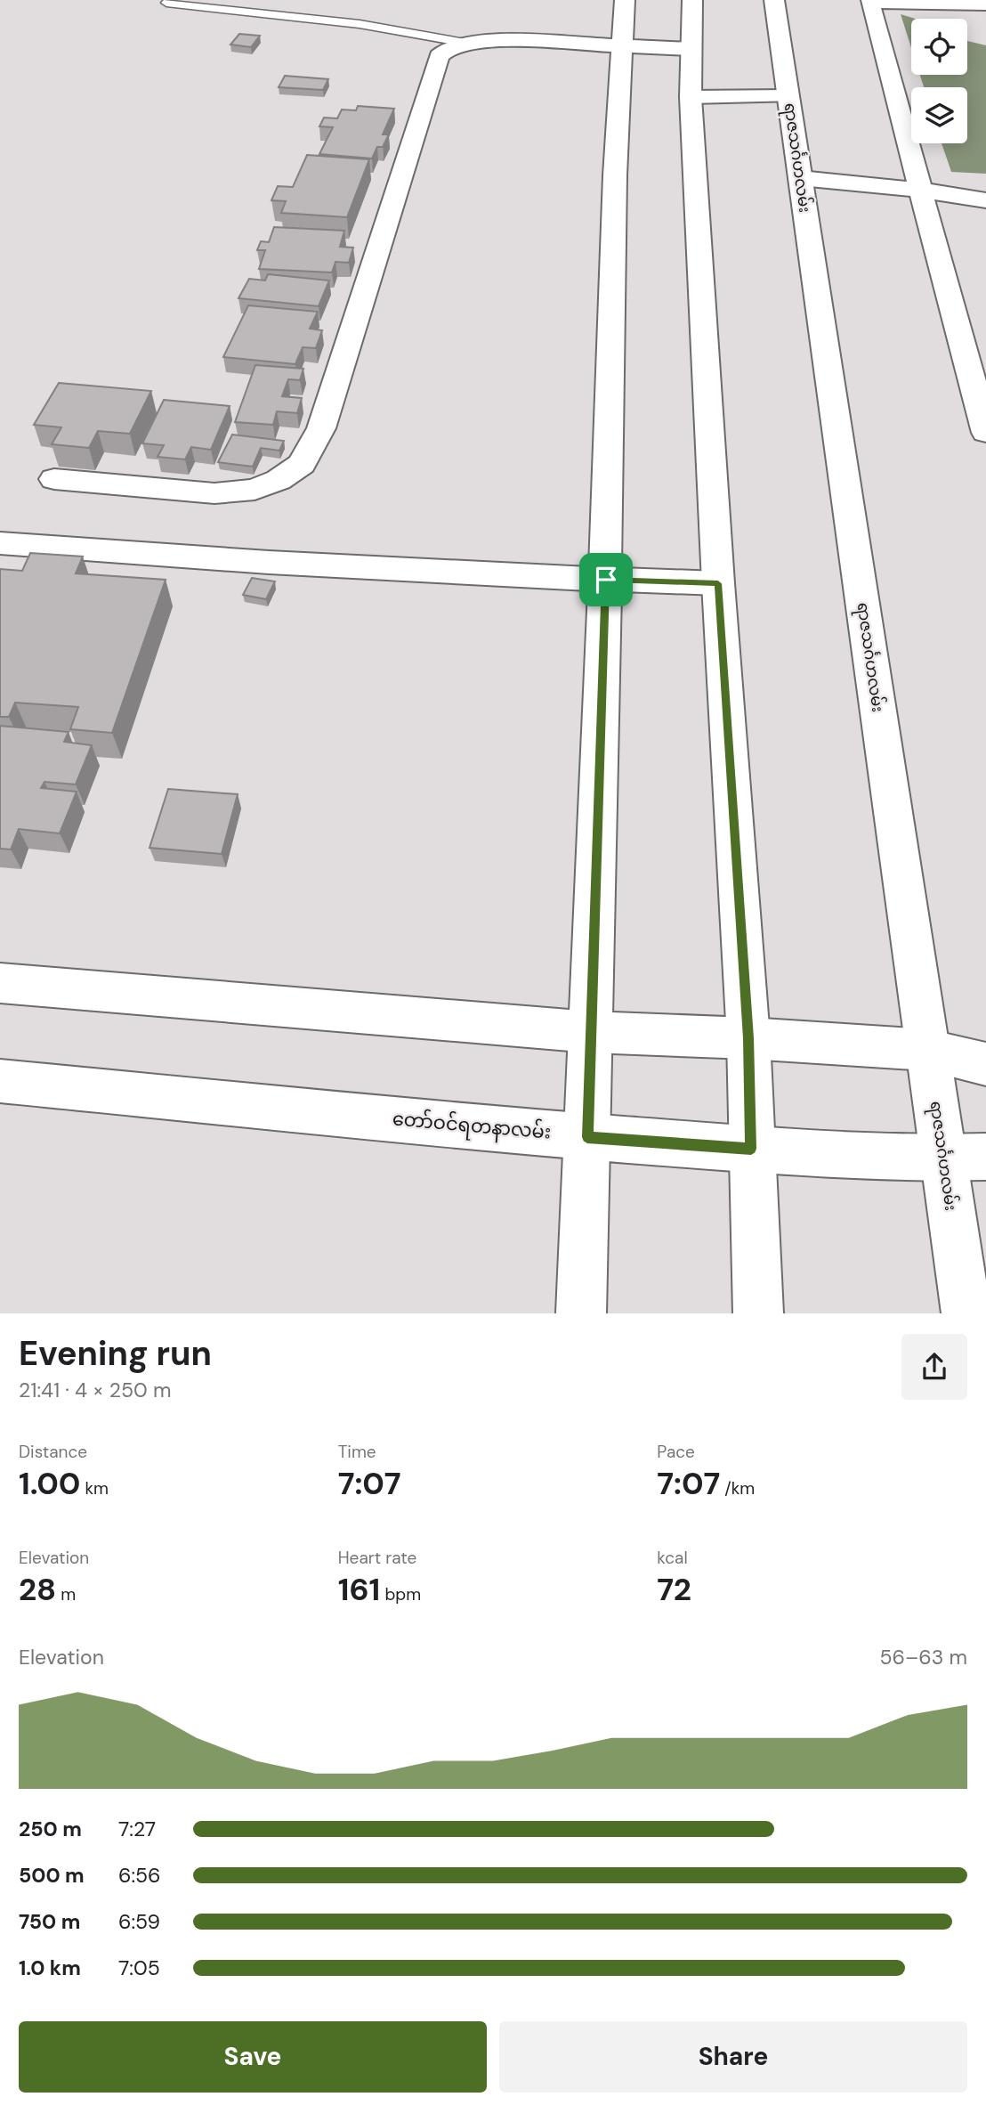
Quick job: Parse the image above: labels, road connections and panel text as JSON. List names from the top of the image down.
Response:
{
  "streets": {
    "main road": ["ရာဇသင်္ဂဟလမ်း", "တော်ဝင်ရတနာလမ်း"]
  },
  "crossings": [
    ["ရာဇသင်္ဂဟလမ်း", "တော်ဝင်ရတနာလမ်း"]
  ],
  "page": {
    "heading": ["Evening run", "21:41 · 4 × 250 m"],
    "stats": [
      ["Distance", "1.00 km"],
      ["Time", "7:07"],
      ["Pace", "7:07 /km"],
      ["Elevation", "28 m"],
      ["Heart rate", "161 bpm"],
      ["kcal", "72"]
    ],
    "chart": ["Elevation", "56–63 m"],
    "list": [
      {
        "name": "250 m",
        "note": "7:27"
      },
      {
        "name": "500 m",
        "note": "6:56"
      },
      {
        "name": "750 m",
        "note": "6:59"
      },
      {
        "name": "1.0 km",
        "note": "7:05"
      }
    ],
    "buttons": ["Save", "Share"]
  }
}
